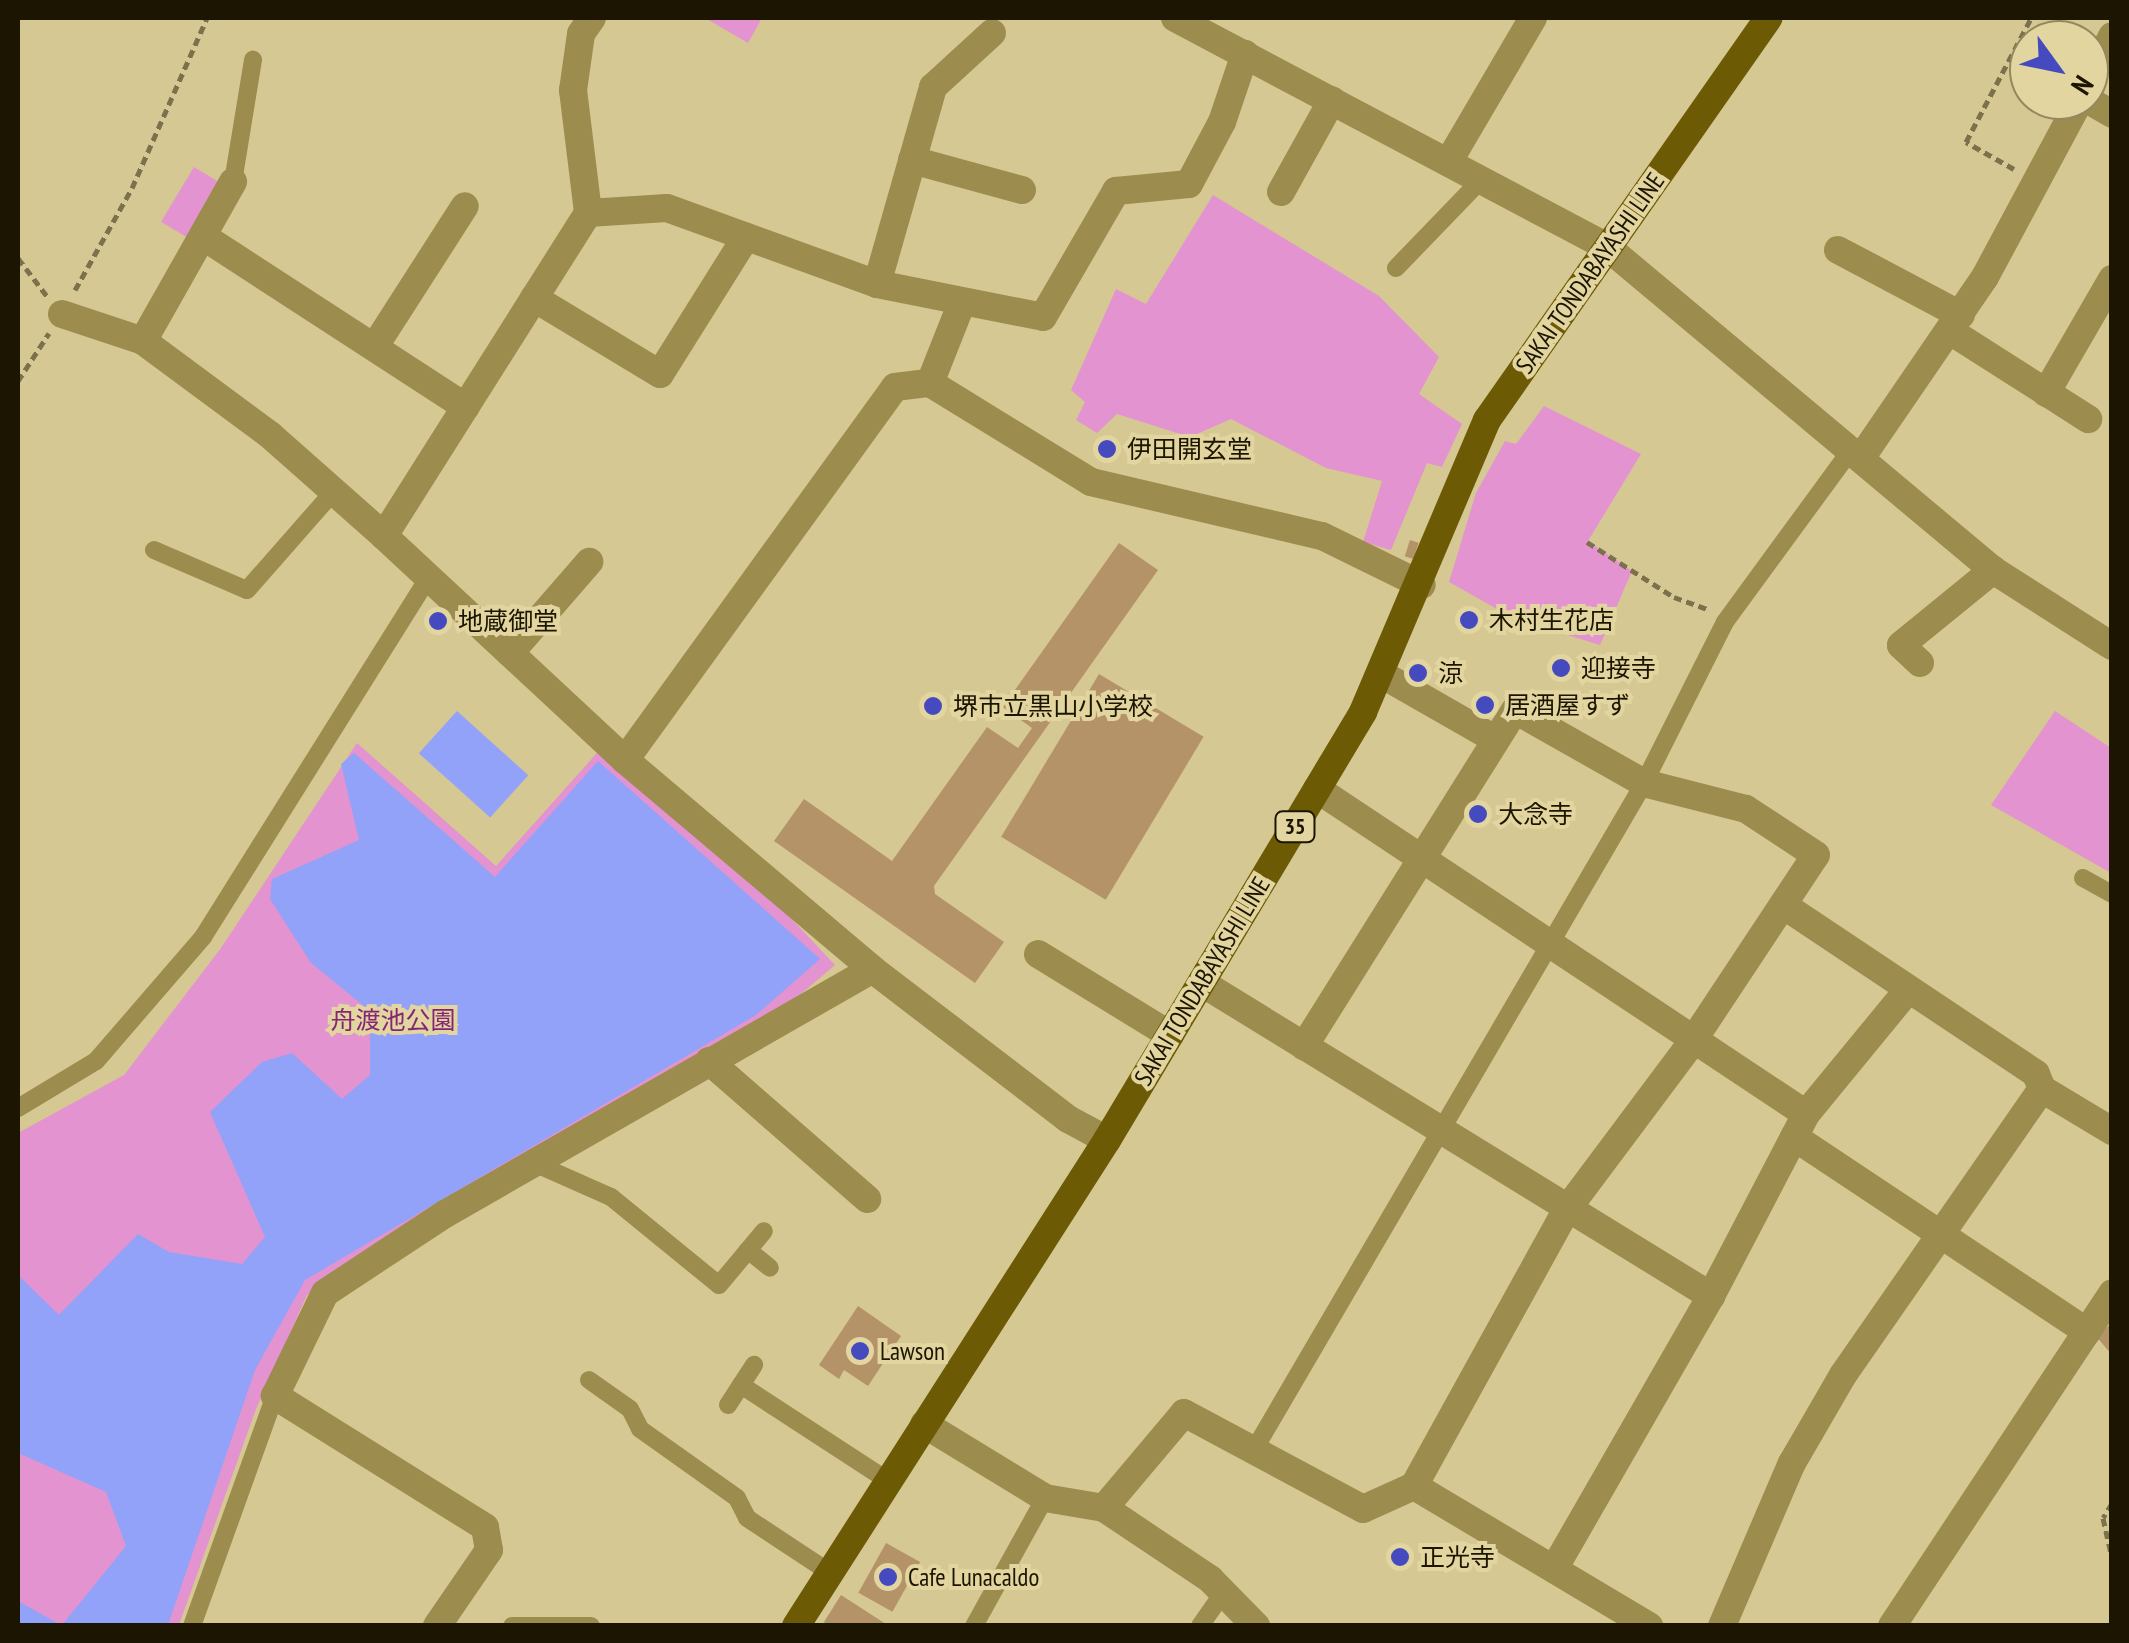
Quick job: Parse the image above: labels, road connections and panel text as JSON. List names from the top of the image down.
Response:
{
  "streets": {
    "main road": ["SAKAI TONDABAYASHI LINE", "35"]
  },
  "parks": ["舟渡池公園"],
  "places": [
    "伊田開玄堂",
    "木村生花店",
    "地蔵御堂",
    "迎接寺",
    "涼",
    "居酒屋すず",
    "堺市立黒山小学校",
    "大念寺",
    "Lawson",
    "正光寺",
    "Cafe Lunacaldo"
  ],
  "north": "bottom right"
}
